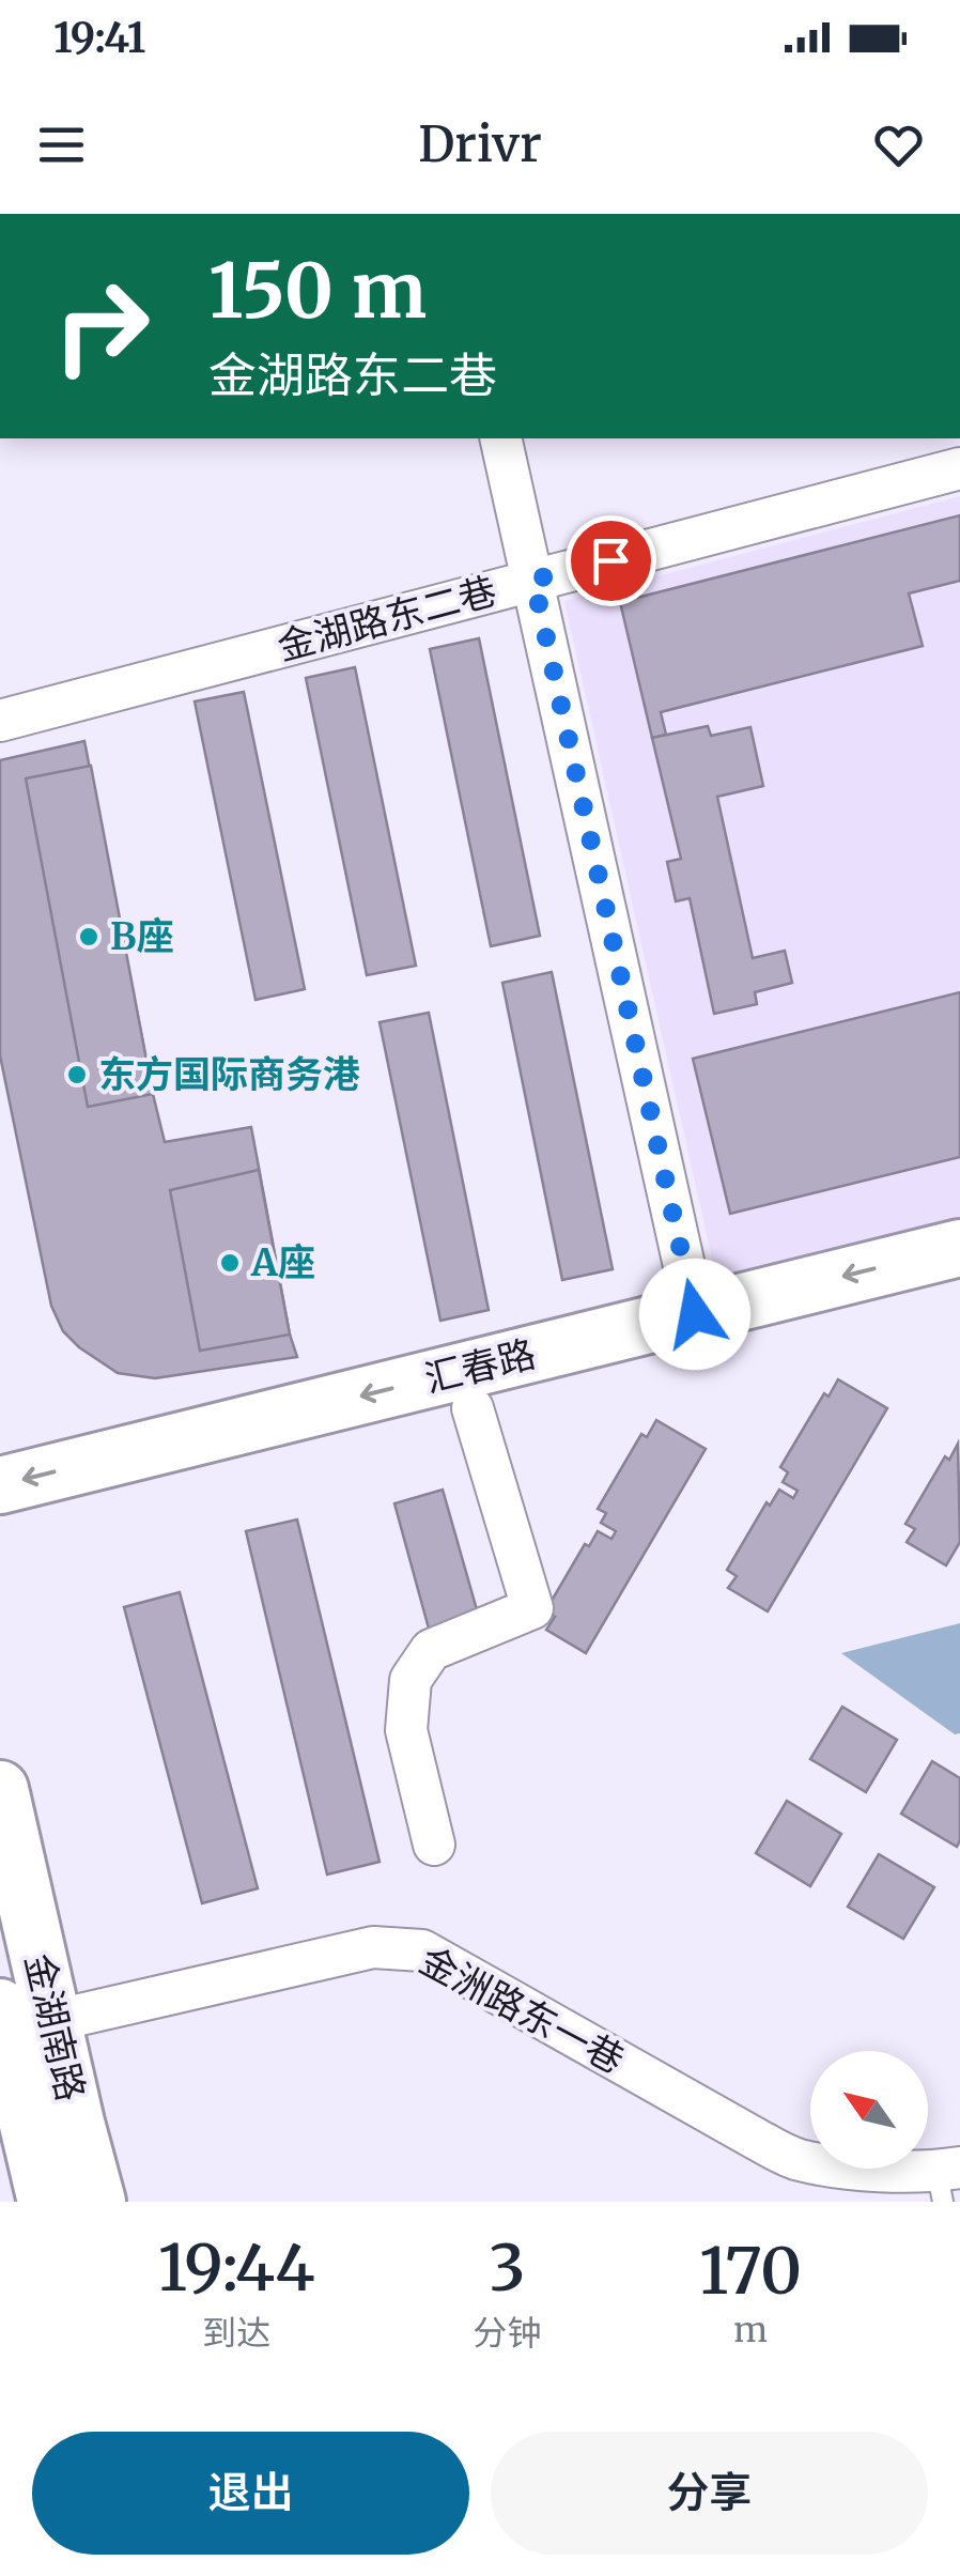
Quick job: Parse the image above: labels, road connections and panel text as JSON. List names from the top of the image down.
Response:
{
  "streets": {
    "main road": ["汇春路", "金湖南路"],
    "street": ["金湖路东二巷", "金洲路东一巷"]
  },
  "crossings": [
    ["金洲路东一巷", "金湖南路"]
  ],
  "places": ["B座", "东方国际商务港", "A座"],
  "north": "top left",
  "page": {
    "status": "19:41",
    "header": "Drivr",
    "turn": ["150 m", "金湖路东二巷"],
    "eta": [
      "19:44",
      "到达",
      "3",
      "分钟",
      "170",
      "m"
    ],
    "buttons": ["退出", "分享"]
  }
}
